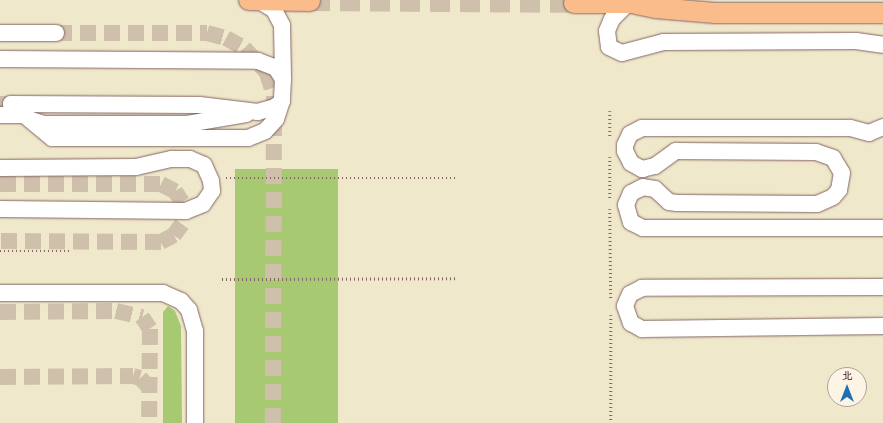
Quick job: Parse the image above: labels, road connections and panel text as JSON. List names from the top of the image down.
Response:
{
  "north": "top"
}
